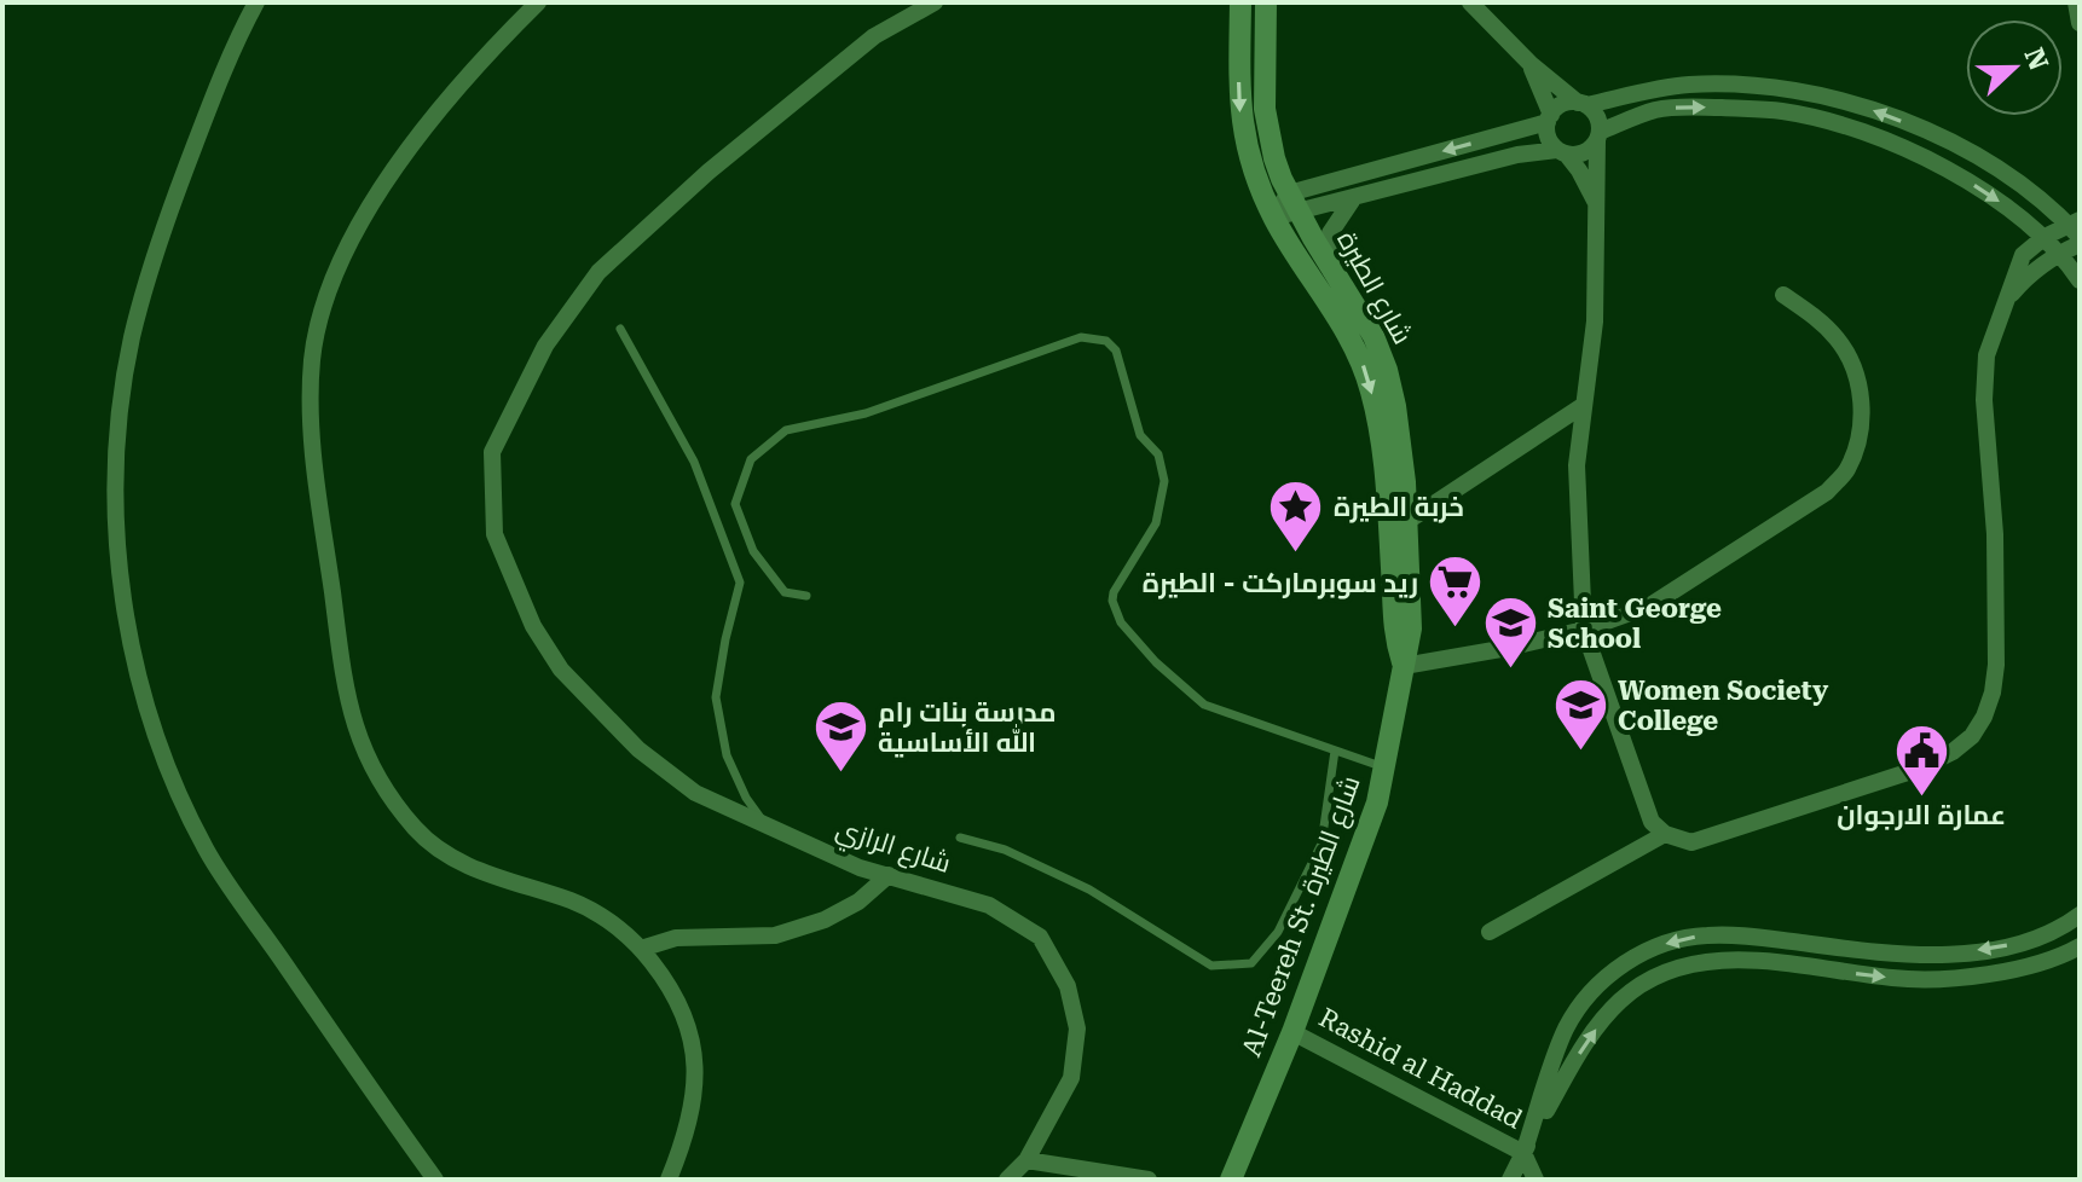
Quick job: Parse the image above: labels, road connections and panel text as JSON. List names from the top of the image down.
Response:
{
  "streets": {
    "main road": ["شارع الطيرة", "Al-Teereh St. شارع الطيرة"],
    "street": ["شارع الرازي", "Rashid al Haddad"]
  },
  "crossings": [
    ["شارع الطيرة", "Al-Teereh St. شارع الطيرة"],
    ["Al-Teereh St. شارع الطيرة", "Rashid al Haddad"]
  ],
  "places": {
    "place": ["خربة الطيرة"],
    "supermarket": ["ريد سوبرماركت - الطيرة"],
    "school or university": ["Saint George School", "Women Society College", "مدرسة بنات رام الله الأساسية"],
    "public building": ["عمارة الارجوان"]
  },
  "north": "right"
}
